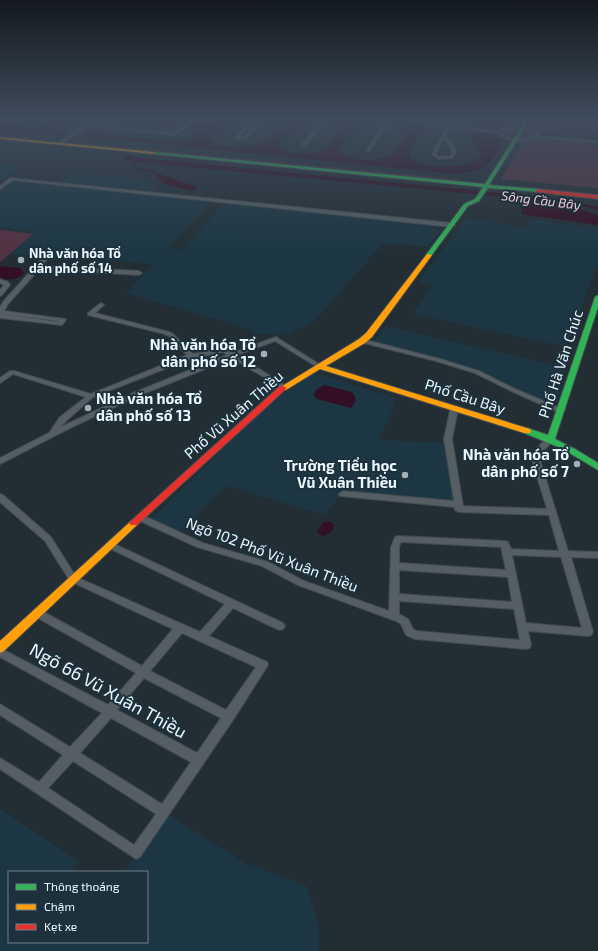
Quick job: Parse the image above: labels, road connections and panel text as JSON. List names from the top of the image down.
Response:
{
  "streets": {
    "main road": ["Phố Hà Văn Chúc", "Phố Cầu Bây", "Phố Vũ Xuân Thiều"],
    "street": ["Ngõ 102 Phố Vũ Xuân Thiều", "Ngõ 66 Vũ Xuân Thiều"]
  },
  "crossings": [
    ["Phố Hà Văn Chúc", "Phố Cầu Bây"],
    ["Phố Cầu Bây", "Phố Vũ Xuân Thiều"],
    ["Phố Vũ Xuân Thiều", "Ngõ 102 Phố Vũ Xuân Thiều"]
  ],
  "water": ["Sông Cầu Bây"],
  "places": [
    "Nhà văn hóa Tổ dân phố số 14",
    "Nhà văn hóa Tổ dân phố số 12",
    "Nhà văn hóa Tổ dân phố số 13",
    "Nhà văn hóa Tổ dân phố số 7",
    "Trường Tiểu học Vũ Xuân Thiều"
  ],
  "legend": ["Thông thoáng", "Chậm", "Kẹt xe"]
}
